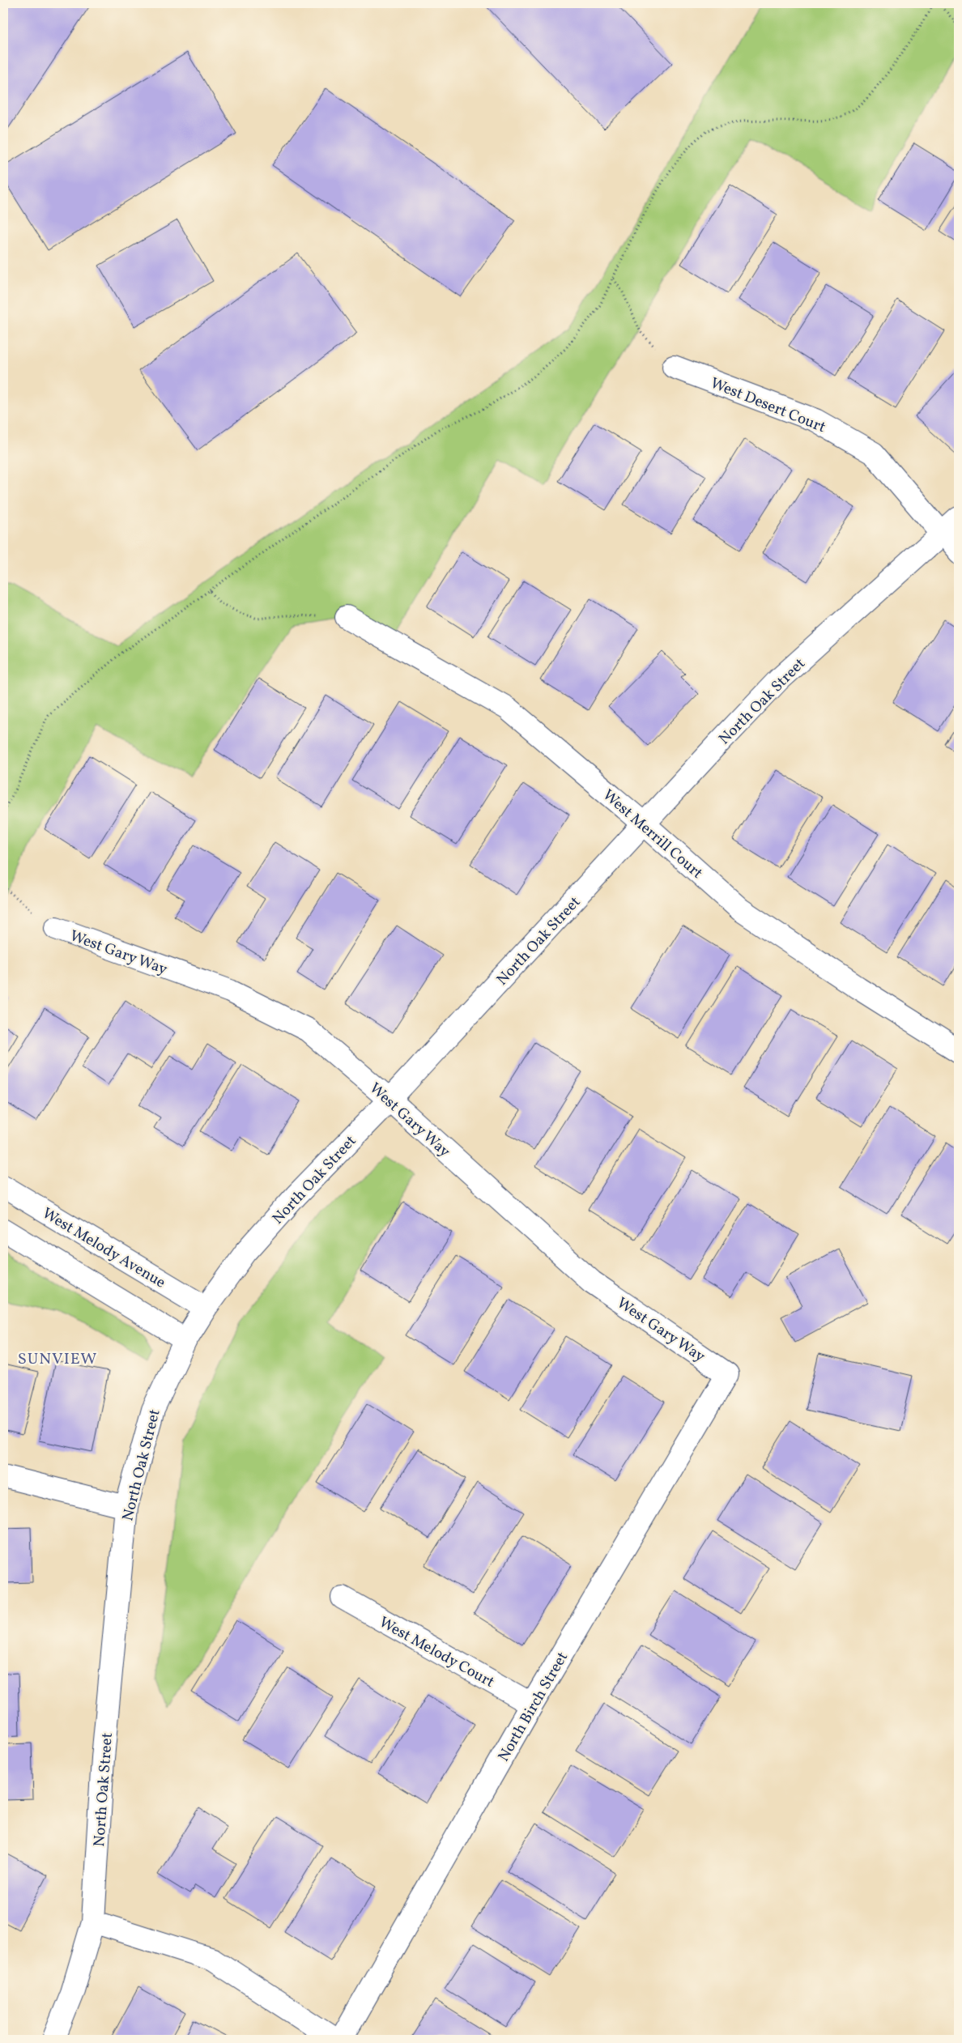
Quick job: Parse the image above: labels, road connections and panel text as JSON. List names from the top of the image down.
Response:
{
  "streets": {
    "street": [
      "West Desert Court",
      "North Oak Street",
      "West Merrill Court",
      "West Gary Way",
      "West Melody Avenue",
      "West Melody Court",
      "North Birch Street"
    ]
  },
  "crossings": [
    ["West Desert Court", "North Oak Street"],
    ["North Oak Street", "West Merrill Court"],
    ["North Oak Street", "West Gary Way"],
    ["North Oak Street", "West Melody Avenue"],
    ["West Gary Way", "North Birch Street"],
    ["West Melody Court", "North Birch Street"]
  ],
  "districts": ["SUNVIEW"]
}
